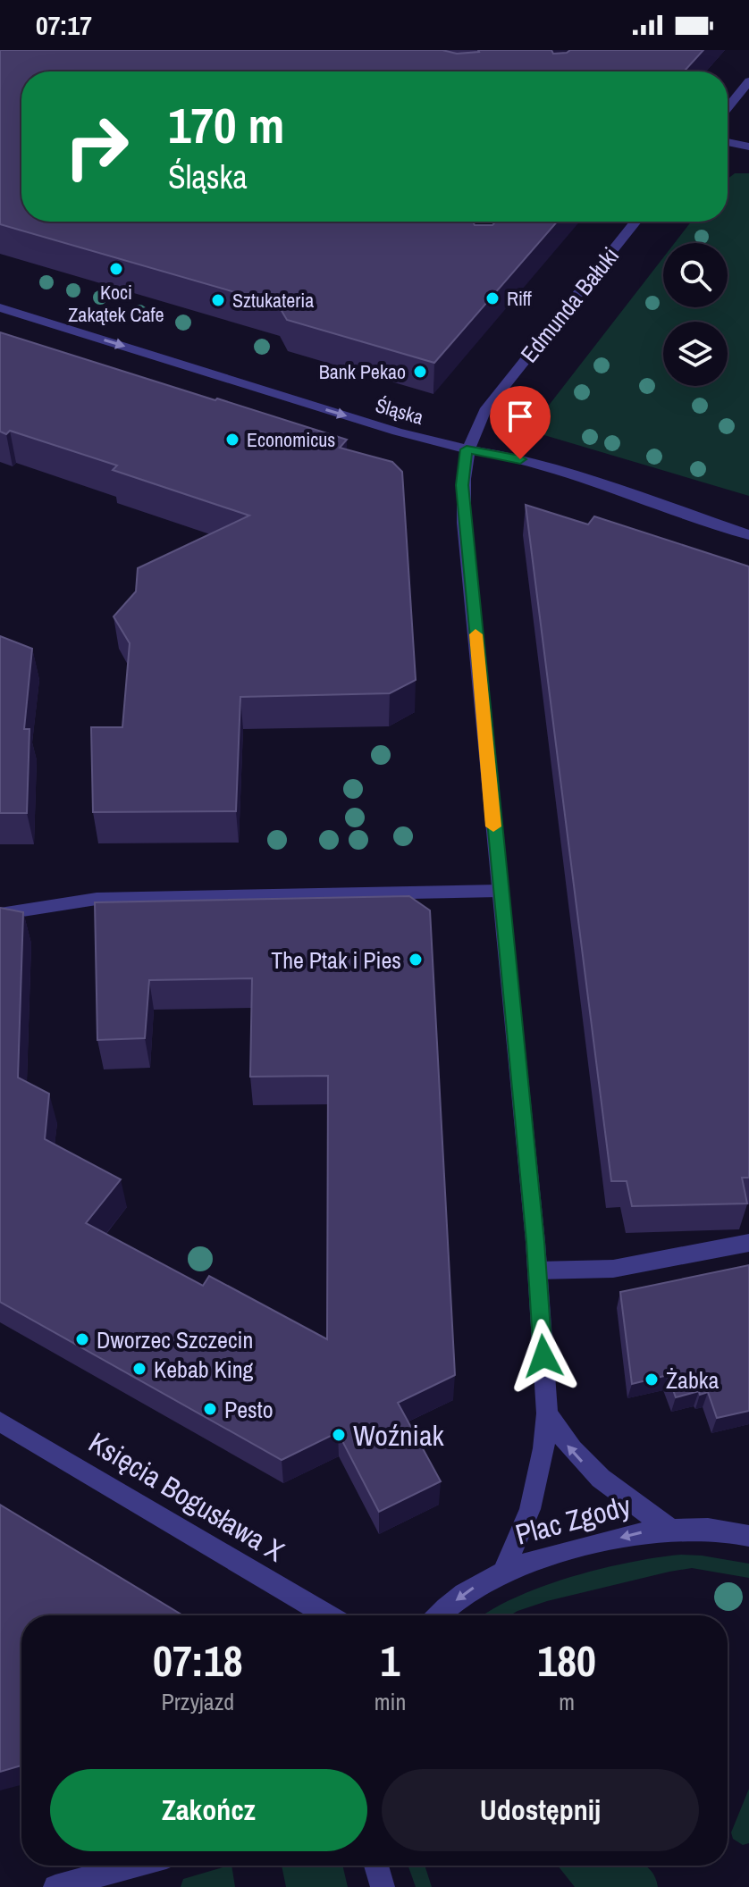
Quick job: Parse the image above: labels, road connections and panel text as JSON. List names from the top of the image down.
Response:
{
  "streets": {
    "street": [
      "Edmunda Bałuki",
      "Śląska",
      "Księcia Bogusława X",
      "Plac Zgody"
    ]
  },
  "crossings": [
    ["Edmunda Bałuki", "Śląska"],
    ["Edmunda Bałuki", "Plac Zgody"]
  ],
  "one_way": ["Śląska", "Plac Zgody"],
  "places": [
    "Koci Zakątek Cafe",
    "Riff",
    "Sztukateria",
    "Bank Pekao",
    "Economicus",
    "The Ptak i Pies",
    "Dworzec Szczecin",
    "Kebab King",
    "Żabka",
    "Pesto",
    "Woźniak"
  ],
  "page": {
    "status": "07:17",
    "turn": ["170 m", "Śląska"],
    "eta": [
      "07:18",
      "Przyjazd",
      "1",
      "min",
      "180",
      "m"
    ],
    "buttons": ["Zakończ", "Udostępnij"]
  }
}
